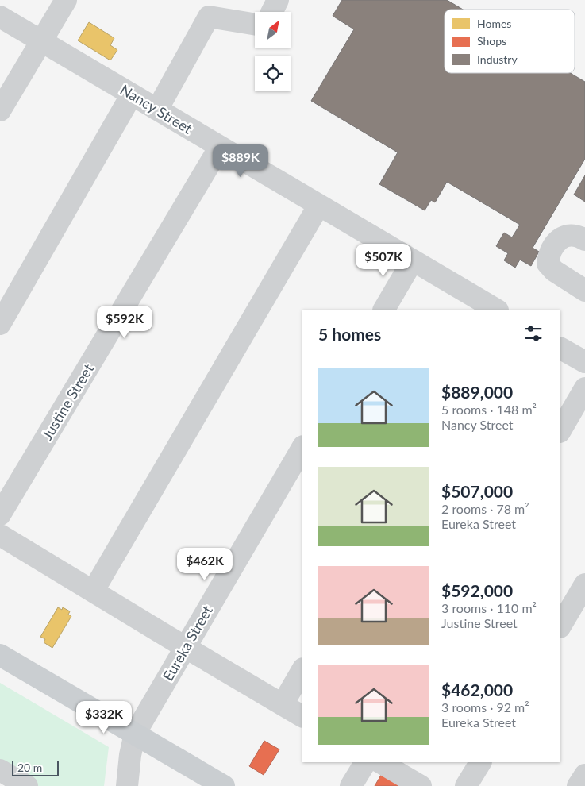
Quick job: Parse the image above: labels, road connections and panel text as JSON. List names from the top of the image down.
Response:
{
  "streets": {
    "street": ["Nancy Street", "Justine Street", "Eureka Street"]
  },
  "crossings": [
    ["Nancy Street", "Justine Street"]
  ],
  "legend": ["Homes", "Shops", "Industry"],
  "scale_bar": "20 m",
  "north": "top right",
  "page": {
    "price": [
      "$889K",
      "$507K",
      "$592K",
      "$462K",
      "$332K"
    ],
    "heading": "5 homes",
    "list": [
      {
        "name": "$889,000",
        "note": "5 rooms · 148 m² · Nancy Street"
      },
      {
        "name": "$507,000",
        "note": "2 rooms · 78 m² · Eureka Street"
      },
      {
        "name": "$592,000",
        "note": "3 rooms · 110 m² · Justine Street"
      },
      {
        "name": "$462,000",
        "note": "3 rooms · 92 m² · Eureka Street"
      }
    ],
    "scale": "20 m"
  }
}
